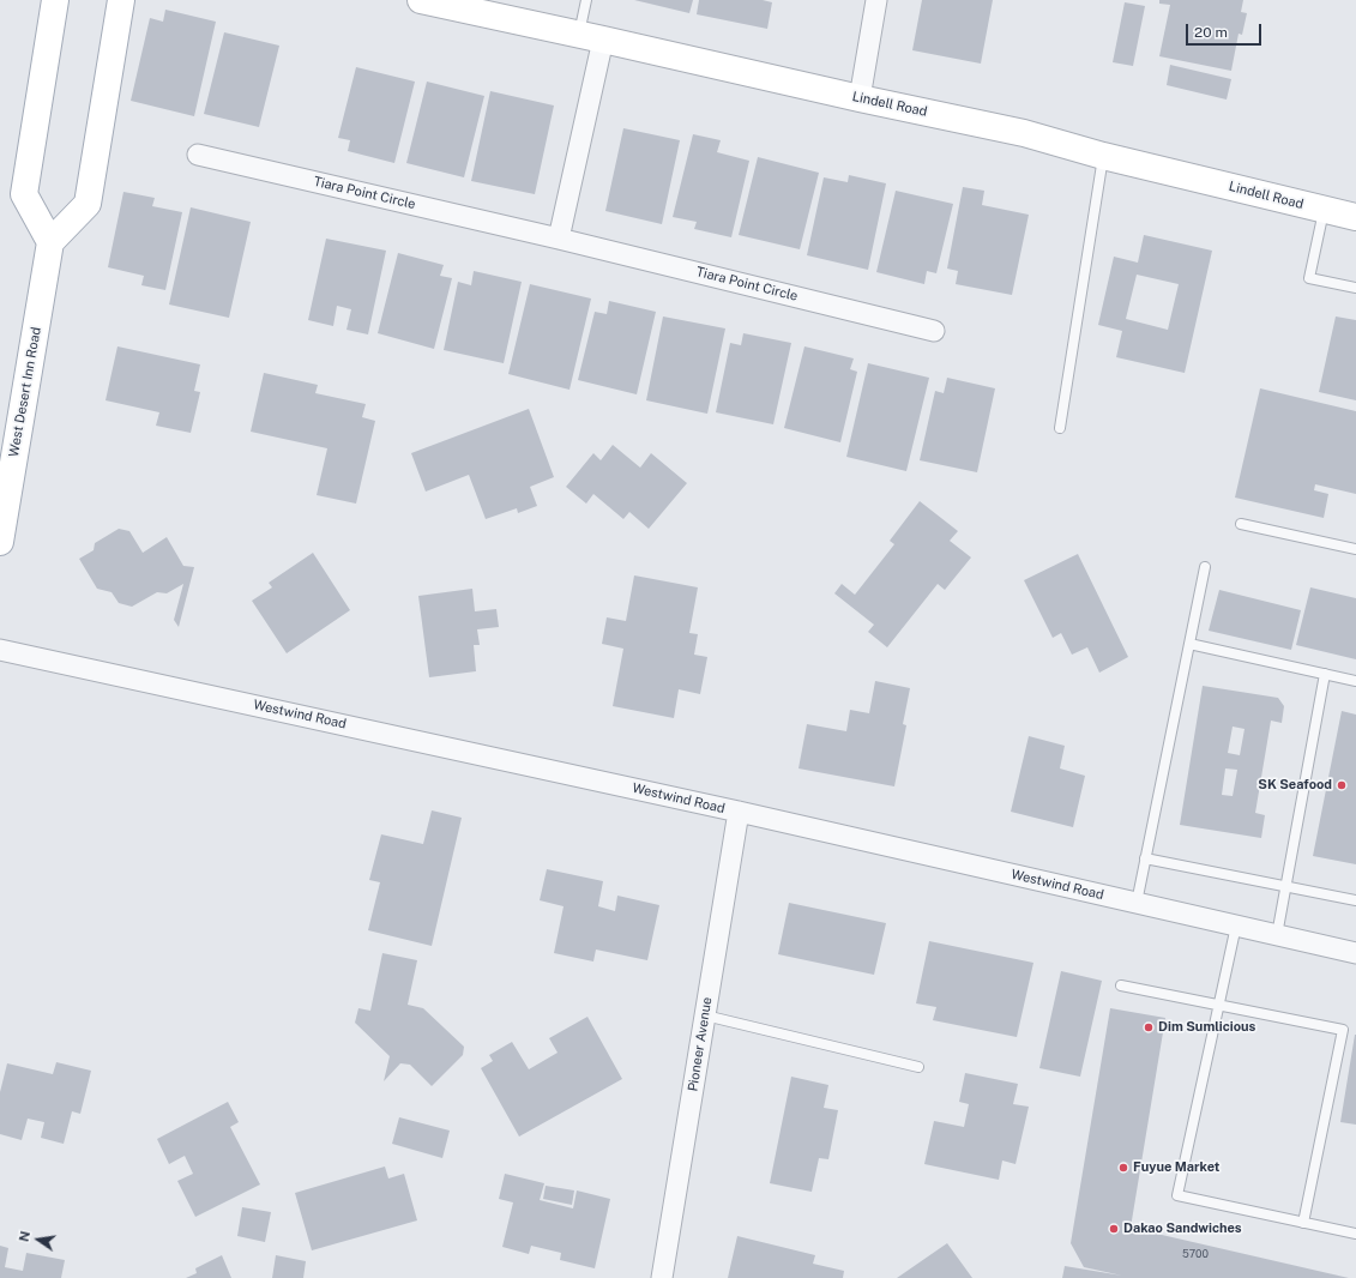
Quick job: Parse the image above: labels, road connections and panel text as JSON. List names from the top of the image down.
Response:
{
  "streets": {
    "street": [
      "Lindell Road",
      "Tiara Point Circle",
      "West Desert Inn Road",
      "Westwind Road",
      "Pioneer Avenue"
    ]
  },
  "crossings": [
    ["Westwind Road", "Pioneer Avenue"]
  ],
  "places": [
    "SK Seafood",
    "Dim Sumlicious",
    "Fuyue Market",
    "Dakao Sandwiches"
  ],
  "house_numbers": ["5700"],
  "scale_bar": "20 m",
  "north": "left"
}
